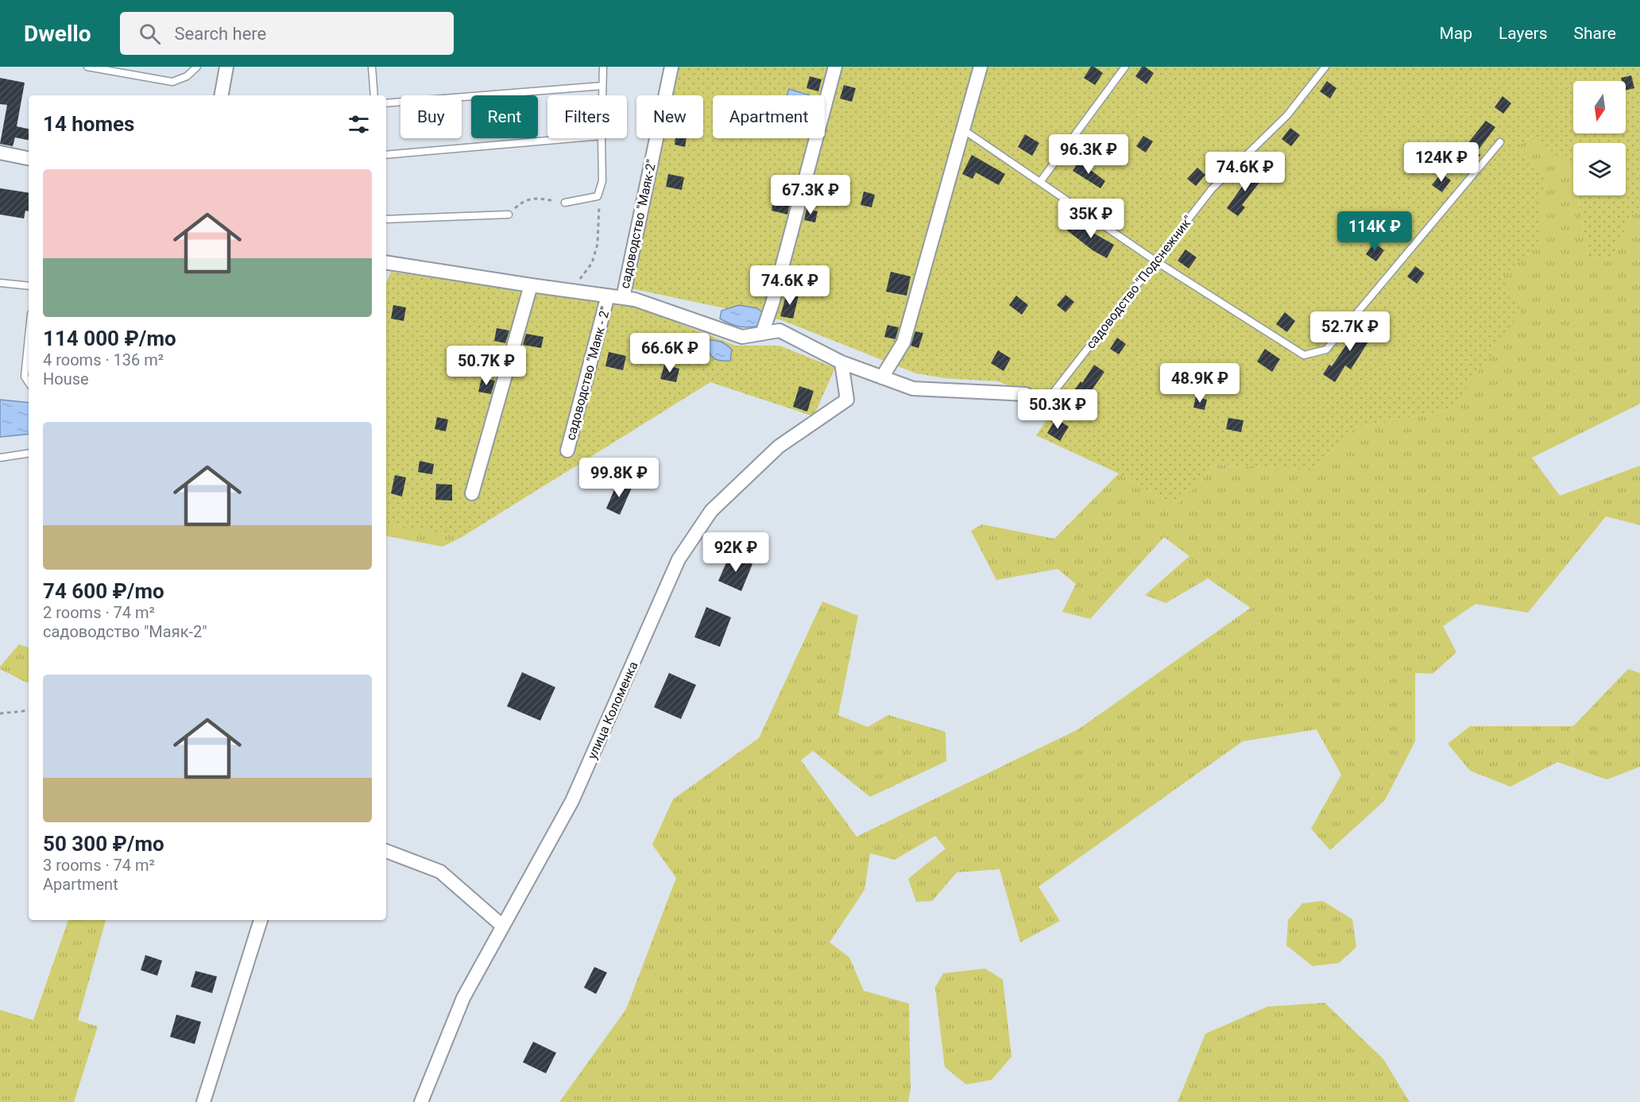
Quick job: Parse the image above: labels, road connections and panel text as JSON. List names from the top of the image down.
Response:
{
  "streets": {
    "street": ["садоводство \"Маяк-2\"", "садоводство \"Маяк - 2\"", "улица Коломенка"],
    "lane": ["садоводство \"Подснежник\""]
  },
  "north": "bottom",
  "page": {
    "header": "Dwello",
    "search": "Search here",
    "nav": ["Map", "Layers", "Share"],
    "chip": [
      "Buy",
      "Rent",
      "Filters",
      "New",
      "Apartment"
    ],
    "heading": "14 homes",
    "price": [
      "96.3K ₽",
      "124K ₽",
      "74.6K ₽",
      "67.3K ₽",
      "35K ₽",
      "114K ₽",
      "74.6K ₽",
      "52.7K ₽",
      "66.6K ₽",
      "50.7K ₽",
      "48.9K ₽",
      "50.3K ₽",
      "99.8K ₽",
      "92K ₽"
    ],
    "list": [
      {
        "name": "114 000 ₽/mo",
        "note": "4 rooms · 136 m² · House"
      },
      {
        "name": "74 600 ₽/mo",
        "note": "2 rooms · 74 m² · садоводство \"Маяк-2\""
      },
      {
        "name": "50 300 ₽/mo",
        "note": "3 rooms · 74 m² · Apartment"
      }
    ]
  }
}
